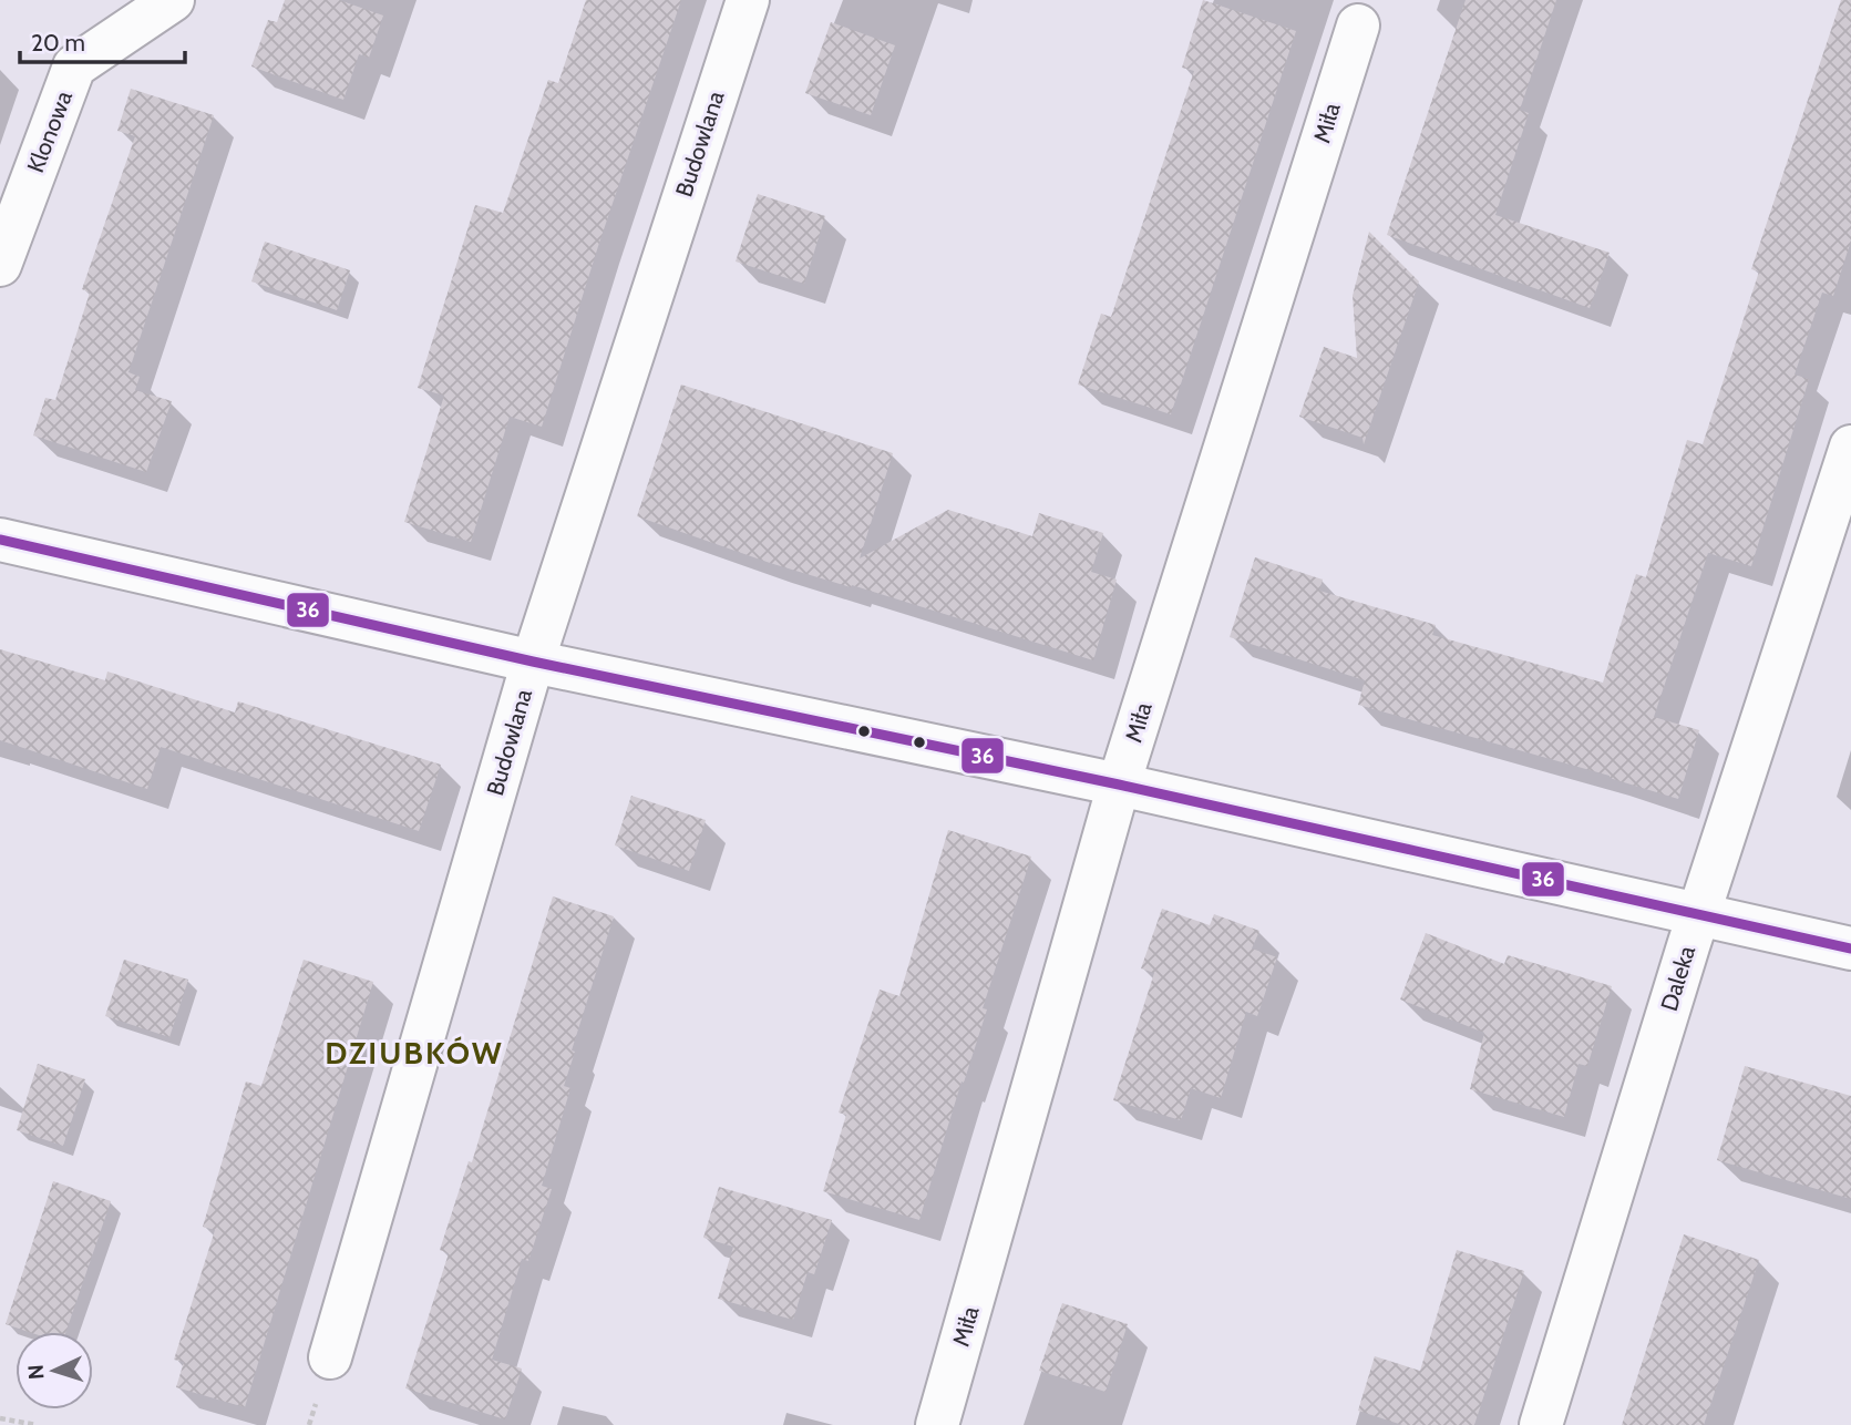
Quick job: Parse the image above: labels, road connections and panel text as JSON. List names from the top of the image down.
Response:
{
  "streets": {
    "street": [
      "Miła",
      "Klonowa",
      "Budowlana",
      "Daleka"
    ]
  },
  "districts": ["DZIUBKÓW"],
  "lines": ["transit line 36"],
  "scale_bar": "20 m",
  "north": "left"
}
